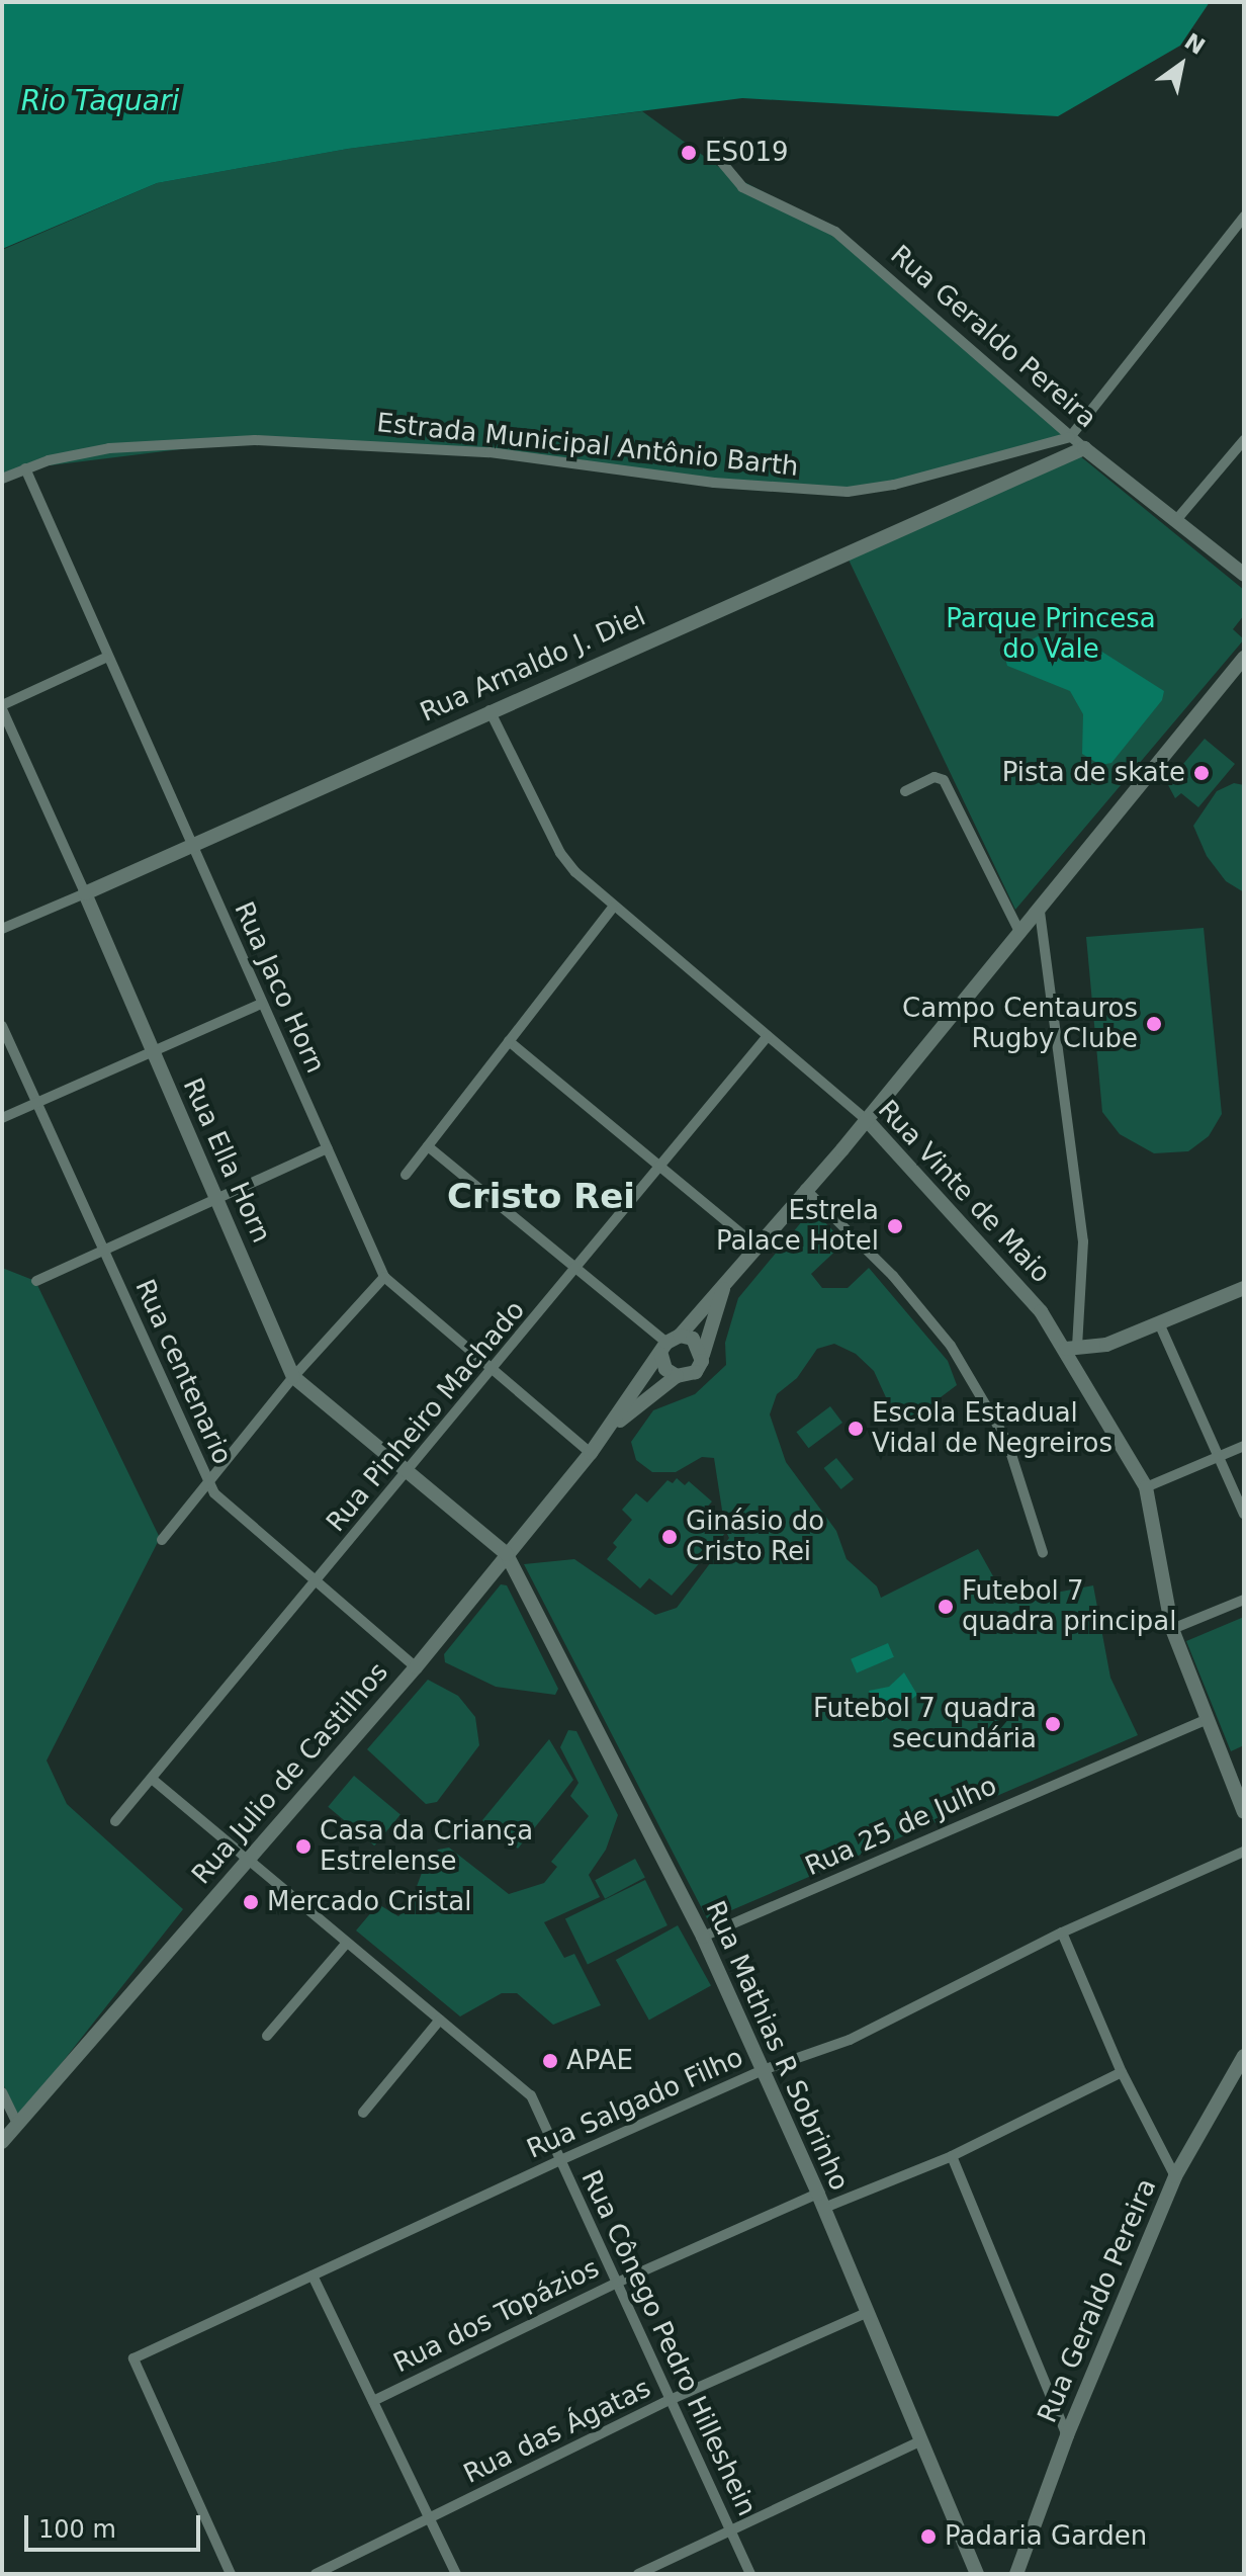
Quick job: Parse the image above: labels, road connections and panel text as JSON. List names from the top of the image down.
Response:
{
  "streets": {
    "main road": [
      "Rua Geraldo Pereira",
      "Rua Arnaldo J. Diel",
      "Rua Ella Horn",
      "Rua Vinte de Maio",
      "Rua Julio de Castilhos",
      "Rua Mathias R Sobrinho"
    ],
    "street": [
      "Estrada Municipal Antônio Barth",
      "Rua Jaco Horn",
      "Rua centenario",
      "Rua Pinheiro Machado",
      "Rua 25 de Julho",
      "Rua Salgado Filho",
      "Rua dos Topázios",
      "Rua Cônego Pedro Hilleshein",
      "Rua das Ágatas"
    ]
  },
  "crossings": [
    ["Rua Geraldo Pereira", "Estrada Municipal Antônio Barth"],
    ["Rua Geraldo Pereira", "Rua Arnaldo J. Diel"],
    ["Estrada Municipal Antônio Barth", "Rua Jaco Horn"],
    ["Rua Arnaldo J. Diel", "Rua Jaco Horn"],
    ["Rua Arnaldo J. Diel", "Rua Ella Horn"],
    ["Rua Arnaldo J. Diel", "Rua Vinte de Maio"],
    ["Rua Jaco Horn", "Rua Pinheiro Machado"],
    ["Rua Jaco Horn", "Rua Julio de Castilhos"],
    ["Rua Ella Horn", "Rua Pinheiro Machado"],
    ["Rua Ella Horn", "Rua Julio de Castilhos"],
    ["Rua Ella Horn", "Rua Mathias R Sobrinho"],
    ["Rua Vinte de Maio", "Rua Pinheiro Machado"],
    ["Rua Vinte de Maio", "Rua Julio de Castilhos"],
    ["Rua Vinte de Maio", "Rua 25 de Julho"],
    ["Rua centenario", "Rua Pinheiro Machado"],
    ["Rua centenario", "Rua Julio de Castilhos"],
    ["Rua Pinheiro Machado", "Rua Cônego Pedro Hilleshein"],
    ["Rua Julio de Castilhos", "Rua Mathias R Sobrinho"],
    ["Rua Julio de Castilhos", "Rua Cônego Pedro Hilleshein"],
    ["Rua 25 de Julho", "Rua Mathias R Sobrinho"],
    ["Rua Mathias R Sobrinho", "Rua Salgado Filho"],
    ["Rua Mathias R Sobrinho", "Rua dos Topázios"],
    ["Rua Mathias R Sobrinho", "Rua das Ágatas"],
    ["Rua Salgado Filho", "Rua Cônego Pedro Hilleshein"],
    ["Rua dos Topázios", "Rua Cônego Pedro Hilleshein"],
    ["Rua Cônego Pedro Hilleshein", "Rua das Ágatas"]
  ],
  "districts": ["Cristo Rei"],
  "water": ["Rio Taquari"],
  "parks": ["Parque Princesa do Vale"],
  "places": [
    "ES019",
    "Pista de skate",
    "Campo Centauros Rugby Clube",
    "Estrela Palace Hotel",
    "Escola Estadual Vidal de Negreiros",
    "Ginásio do Cristo Rei",
    "Futebol 7 quadra principal",
    "Futebol 7 quadra secundária",
    "Casa da Criança Estrelense",
    "Mercado Cristal",
    "APAE",
    "Padaria Garden"
  ],
  "scale_bar": "100 m",
  "north": "top right"
}
